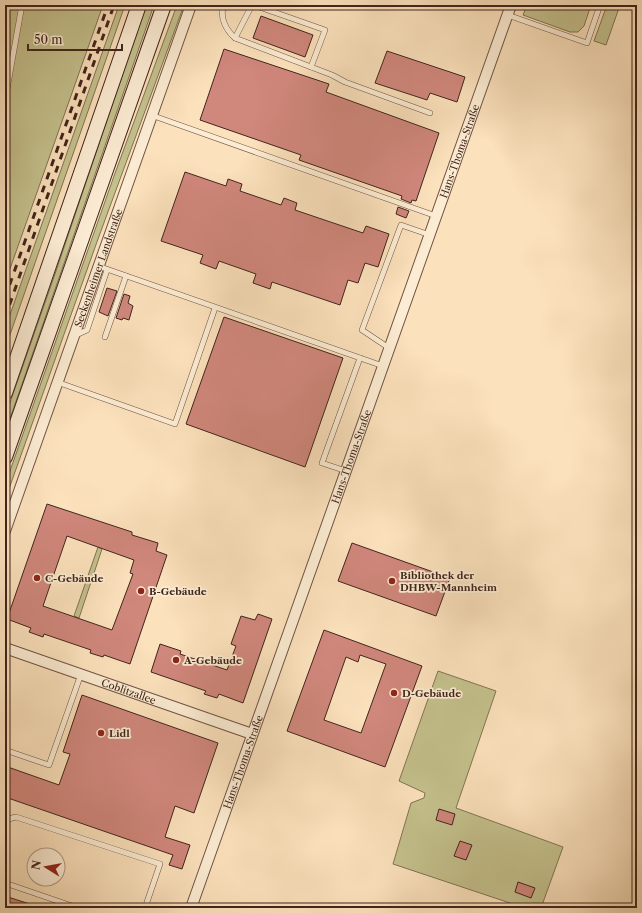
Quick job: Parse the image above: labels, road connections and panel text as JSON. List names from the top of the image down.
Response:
{
  "streets": {
    "street": ["Hans-Thoma-Straße", "Seckenheimer Landstraße", "Coblitzallee"]
  },
  "crossings": [
    ["Hans-Thoma-Straße", "Coblitzallee"]
  ],
  "places": [
    "C-Gebäude",
    "Bibliothek der DHBW-Mannheim",
    "B-Gebäude",
    "A-Gebäude",
    "D-Gebäude",
    "Lidl"
  ],
  "scale_bar": "50 m",
  "north": "left"
}
